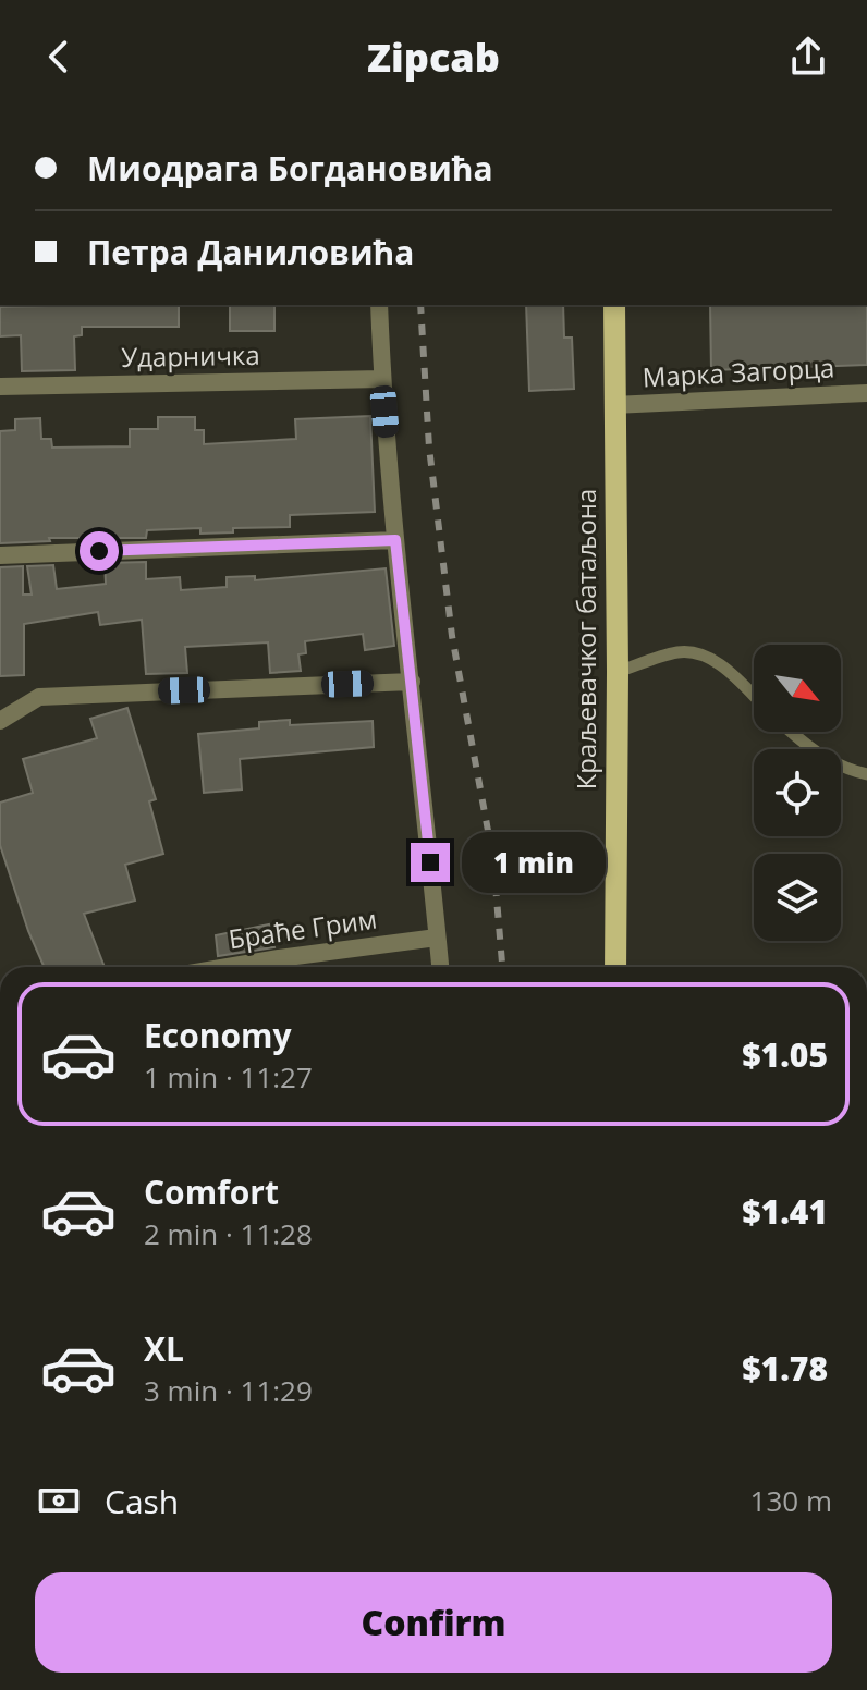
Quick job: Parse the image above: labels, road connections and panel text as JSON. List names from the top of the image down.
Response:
{
  "streets": {
    "main road": ["Краљевачког батаљона"],
    "street": ["Ударничка", "Марка Загорца", "Браће Грим"]
  },
  "crossings": [
    ["Марка Загорца", "Краљевачког батаљона"]
  ],
  "north": "bottom right",
  "page": {
    "header": "Zipcab",
    "banner": ["Миодрага Богдановића", "Петра Даниловића"],
    "bubble": "1 min",
    "list": [
      {
        "name": "Economy",
        "note": "1 min · 11:27",
        "value": "$1.05"
      },
      {
        "name": "Comfort",
        "note": "2 min · 11:28",
        "value": "$1.41"
      },
      {
        "name": "XL",
        "note": "3 min · 11:29",
        "value": "$1.78"
      }
    ],
    "pay": ["Cash", "130 m"],
    "buttons": "Confirm"
  }
}
